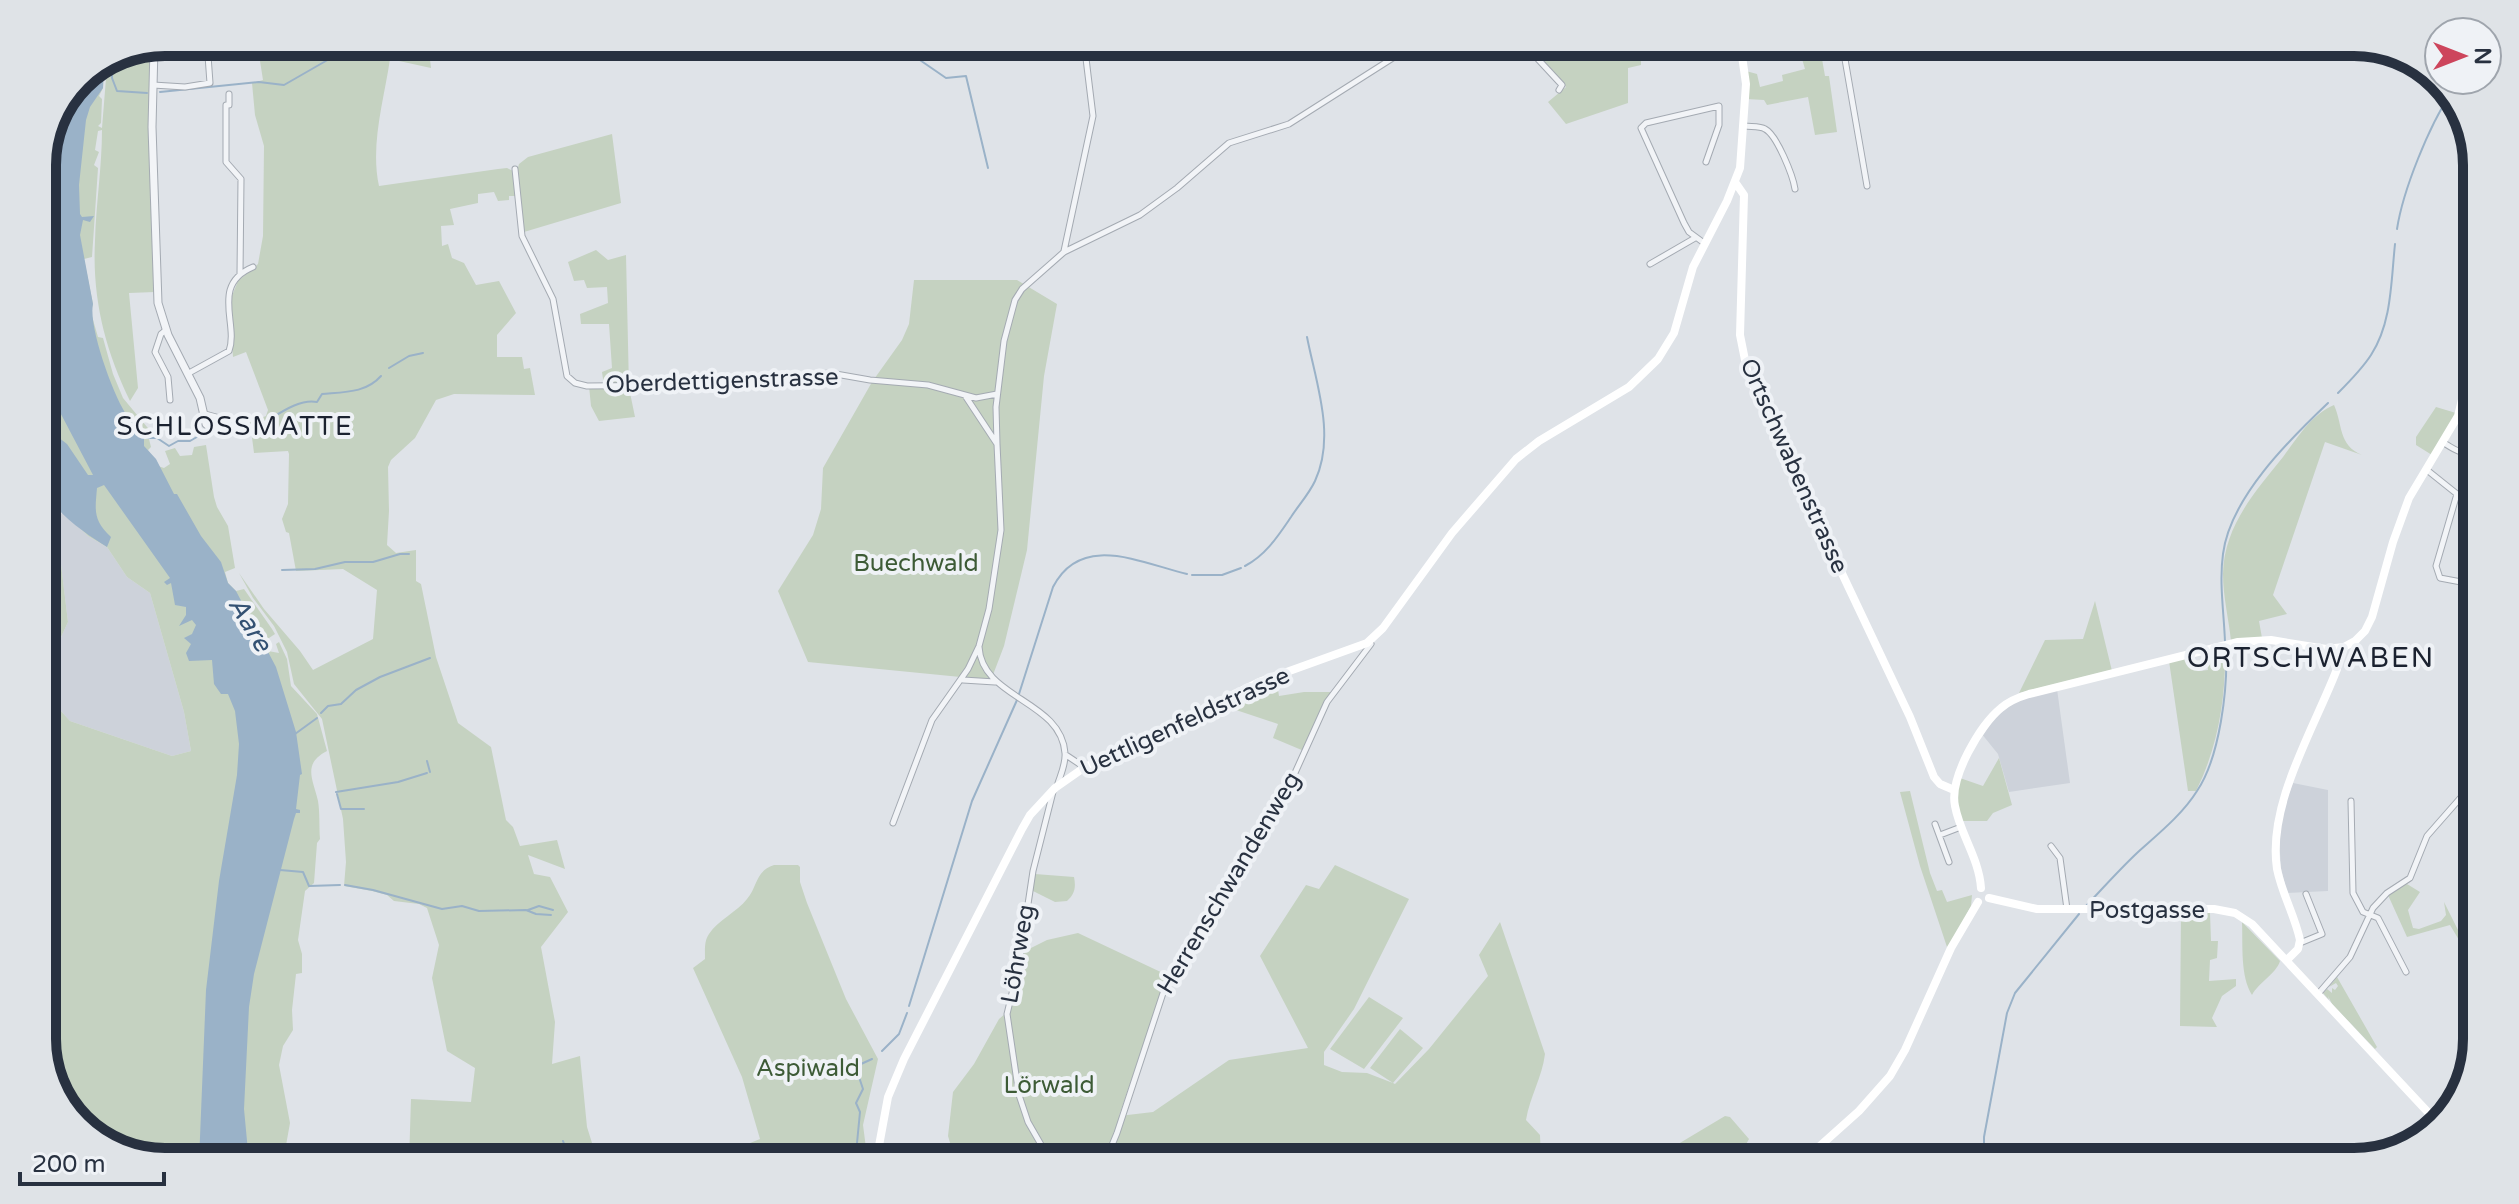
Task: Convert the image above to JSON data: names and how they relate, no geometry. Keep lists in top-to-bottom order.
{
  "streets": {
    "main road": ["Ortschwabenstrasse", "Uettligenfeldstrasse", "Postgasse"],
    "street": ["Oberdettigenstrasse", "Herrenschwandenweg", "Löhrweg"]
  },
  "crossings": [
    ["Ortschwabenstrasse", "Uettligenfeldstrasse"],
    ["Uettligenfeldstrasse", "Herrenschwandenweg"],
    ["Uettligenfeldstrasse", "Löhrweg"]
  ],
  "districts": ["SCHLOSSMATTE", "ORTSCHWABEN"],
  "water": ["Aare"],
  "parks": ["Buechwald", "Aspiwald", "Lörwald"],
  "scale_bar": "200 m",
  "north": "right"
}
